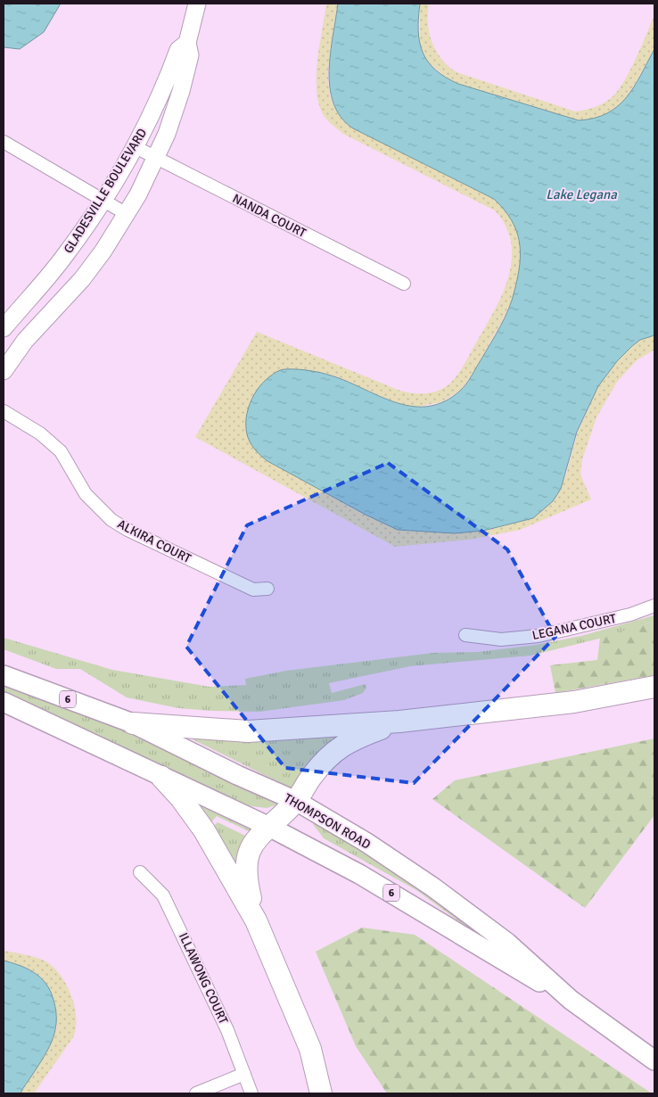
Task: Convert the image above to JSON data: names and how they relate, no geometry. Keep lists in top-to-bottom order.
{
  "streets": {
    "main road": ["GLADESVILLE BOULEVARD", "6", "THOMPSON ROAD"],
    "street": [
      "NANDA COURT",
      "ALKIRA COURT",
      "LEGANA COURT",
      "ILLAWONG COURT"
    ]
  },
  "crossings": [
    ["GLADESVILLE BOULEVARD", "NANDA COURT"]
  ],
  "water": ["Lake Legana"]
}
